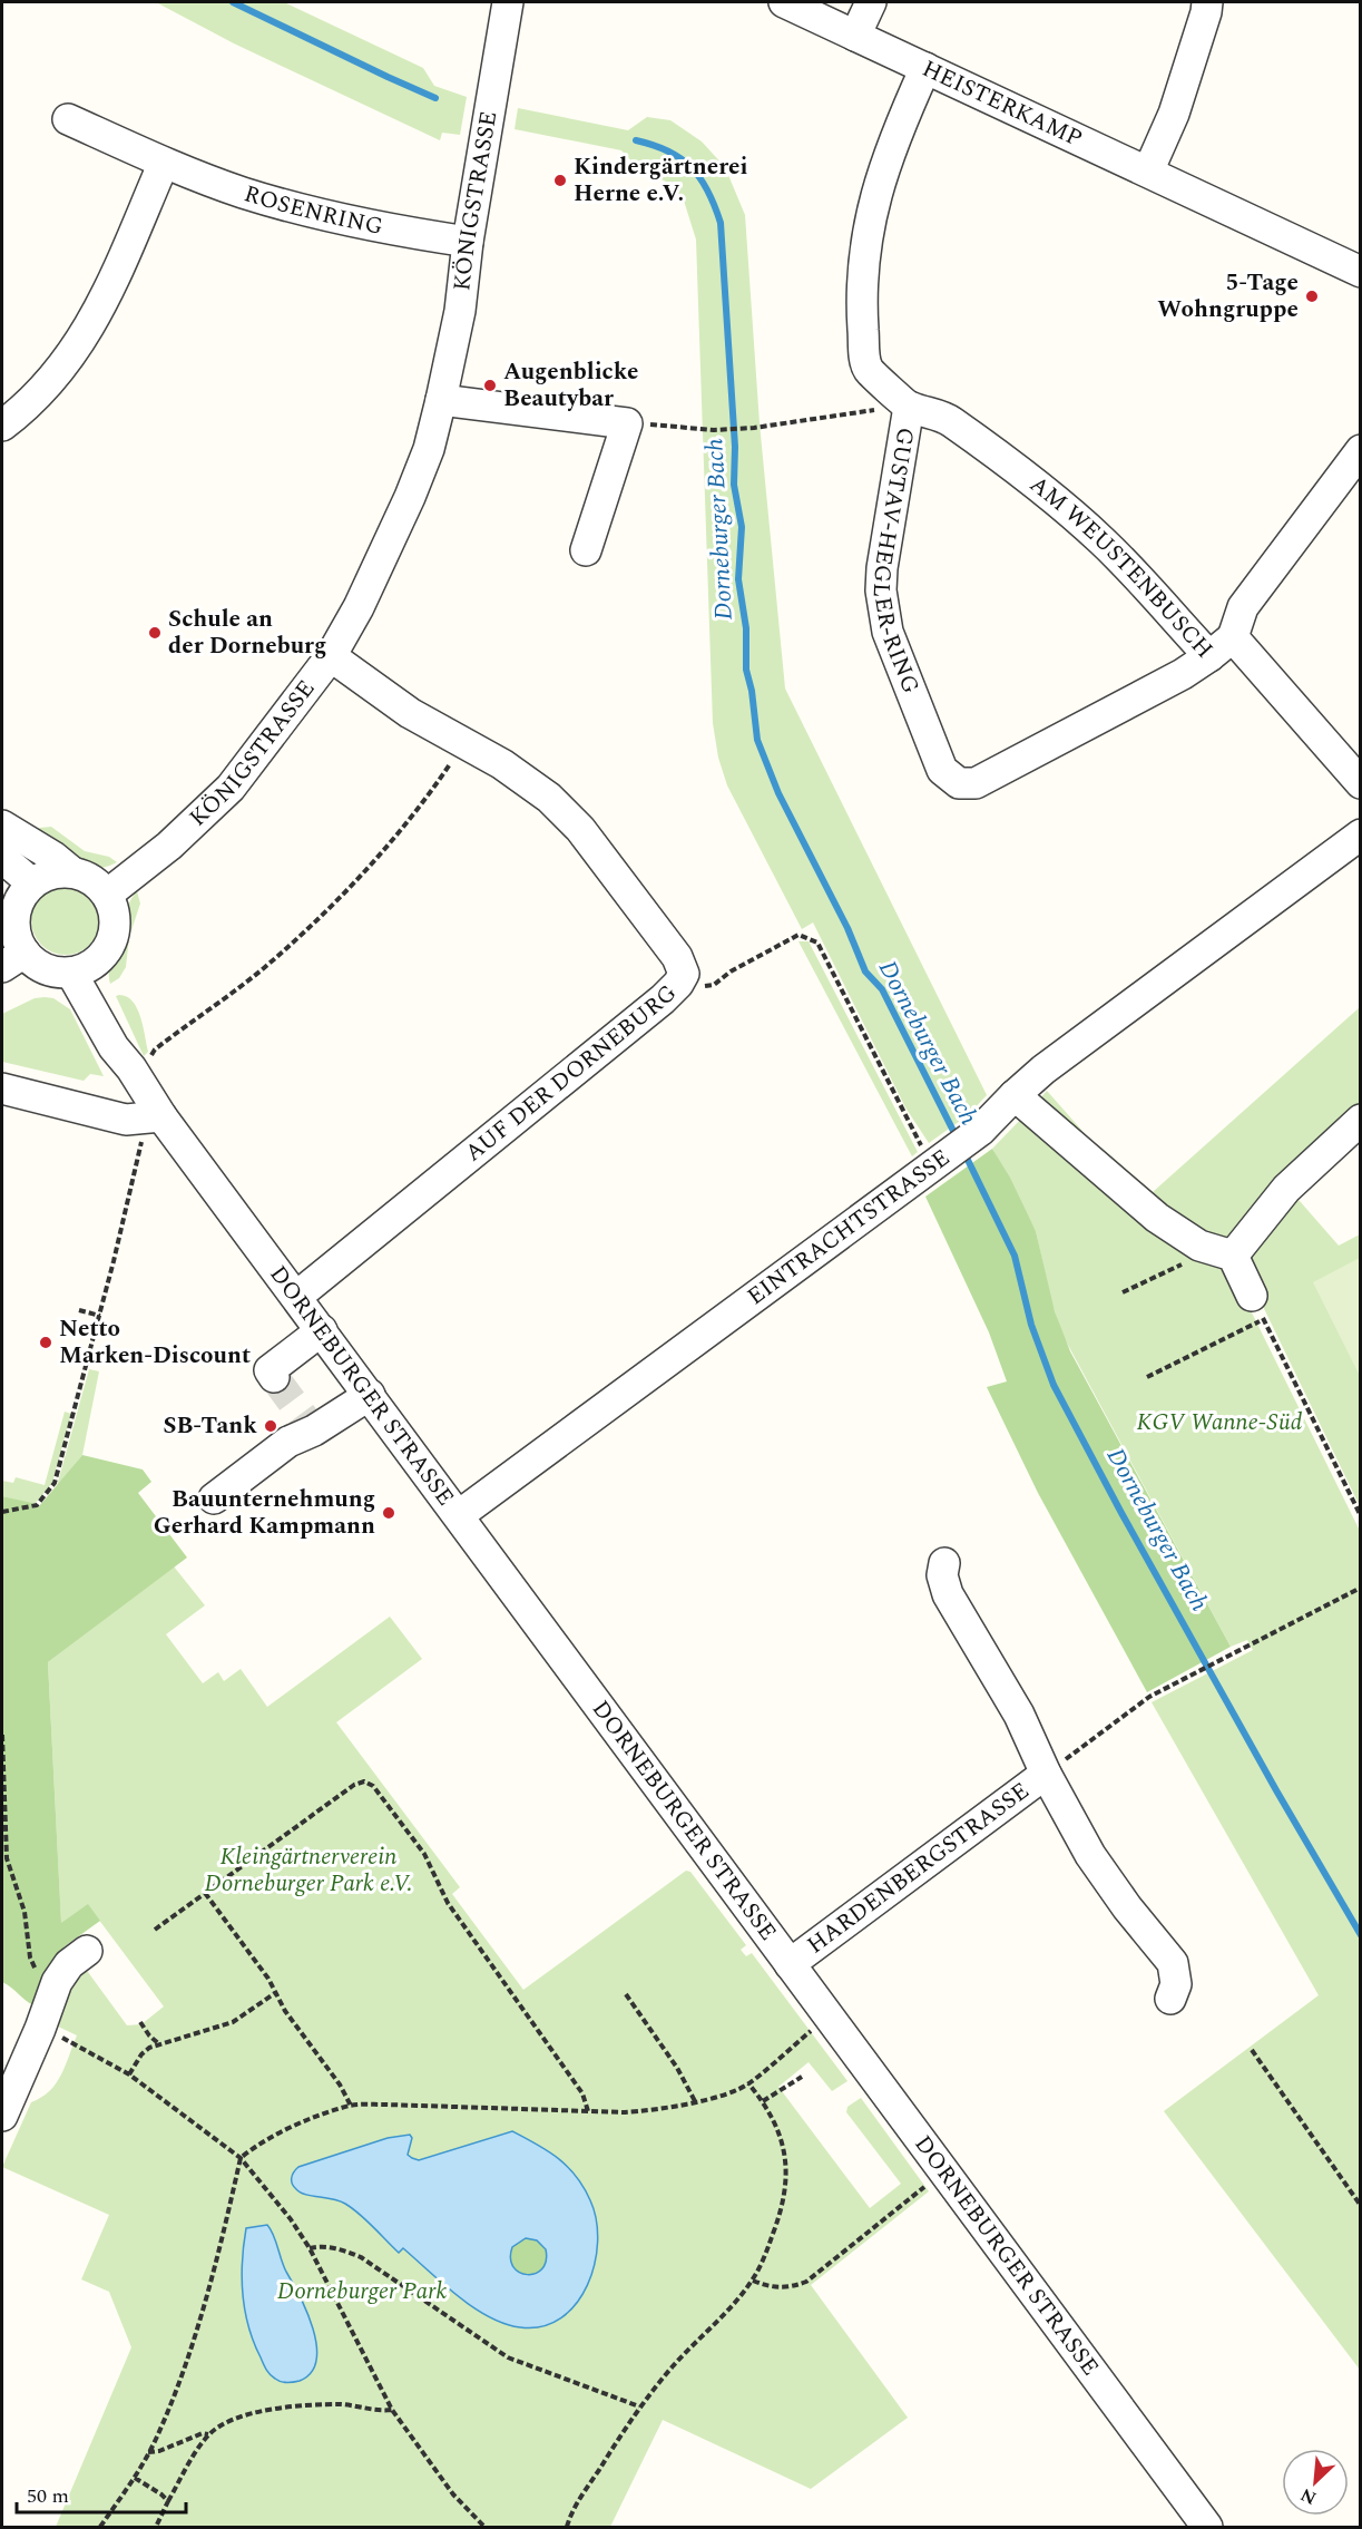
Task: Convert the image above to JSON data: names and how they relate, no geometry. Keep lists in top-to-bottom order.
{
  "streets": {
    "street": [
      "HEISTERKAMP",
      "KÖNIGSTRASSE",
      "ROSENRING",
      "GUSTAV-HEGLER-RING",
      "AM WEUSTENBUSCH",
      "AUF DER DORNEBURG",
      "EINTRACHTSTRASSE",
      "DORNEBURGER STRASSE",
      "HARDENBERGSTRASSE"
    ]
  },
  "crossings": [
    ["HEISTERKAMP", "GUSTAV-HEGLER-RING"],
    ["KÖNIGSTRASSE", "ROSENRING"],
    ["KÖNIGSTRASSE", "AUF DER DORNEBURG"],
    ["KÖNIGSTRASSE", "DORNEBURGER STRASSE"],
    ["GUSTAV-HEGLER-RING", "AM WEUSTENBUSCH"],
    ["AUF DER DORNEBURG", "DORNEBURGER STRASSE"],
    ["EINTRACHTSTRASSE", "DORNEBURGER STRASSE"],
    ["DORNEBURGER STRASSE", "HARDENBERGSTRASSE"]
  ],
  "water": ["Dorneburger Bach"],
  "parks": ["KGV Wanne-Süd", "Kleingärtnerverein Dorneburger Park e.V.", "Dorneburger Park"],
  "places": [
    "Kindergärtnerei Herne e.V.",
    "5-Tage Wohngruppe",
    "Augenblicke Beautybar",
    "Schule an der Dorneburg",
    "Netto Marken-Discount",
    "SB-Tank",
    "Bauunternehmung Gerhard Kampmann"
  ],
  "scale_bar": "50 m",
  "north": "bottom left"
}
